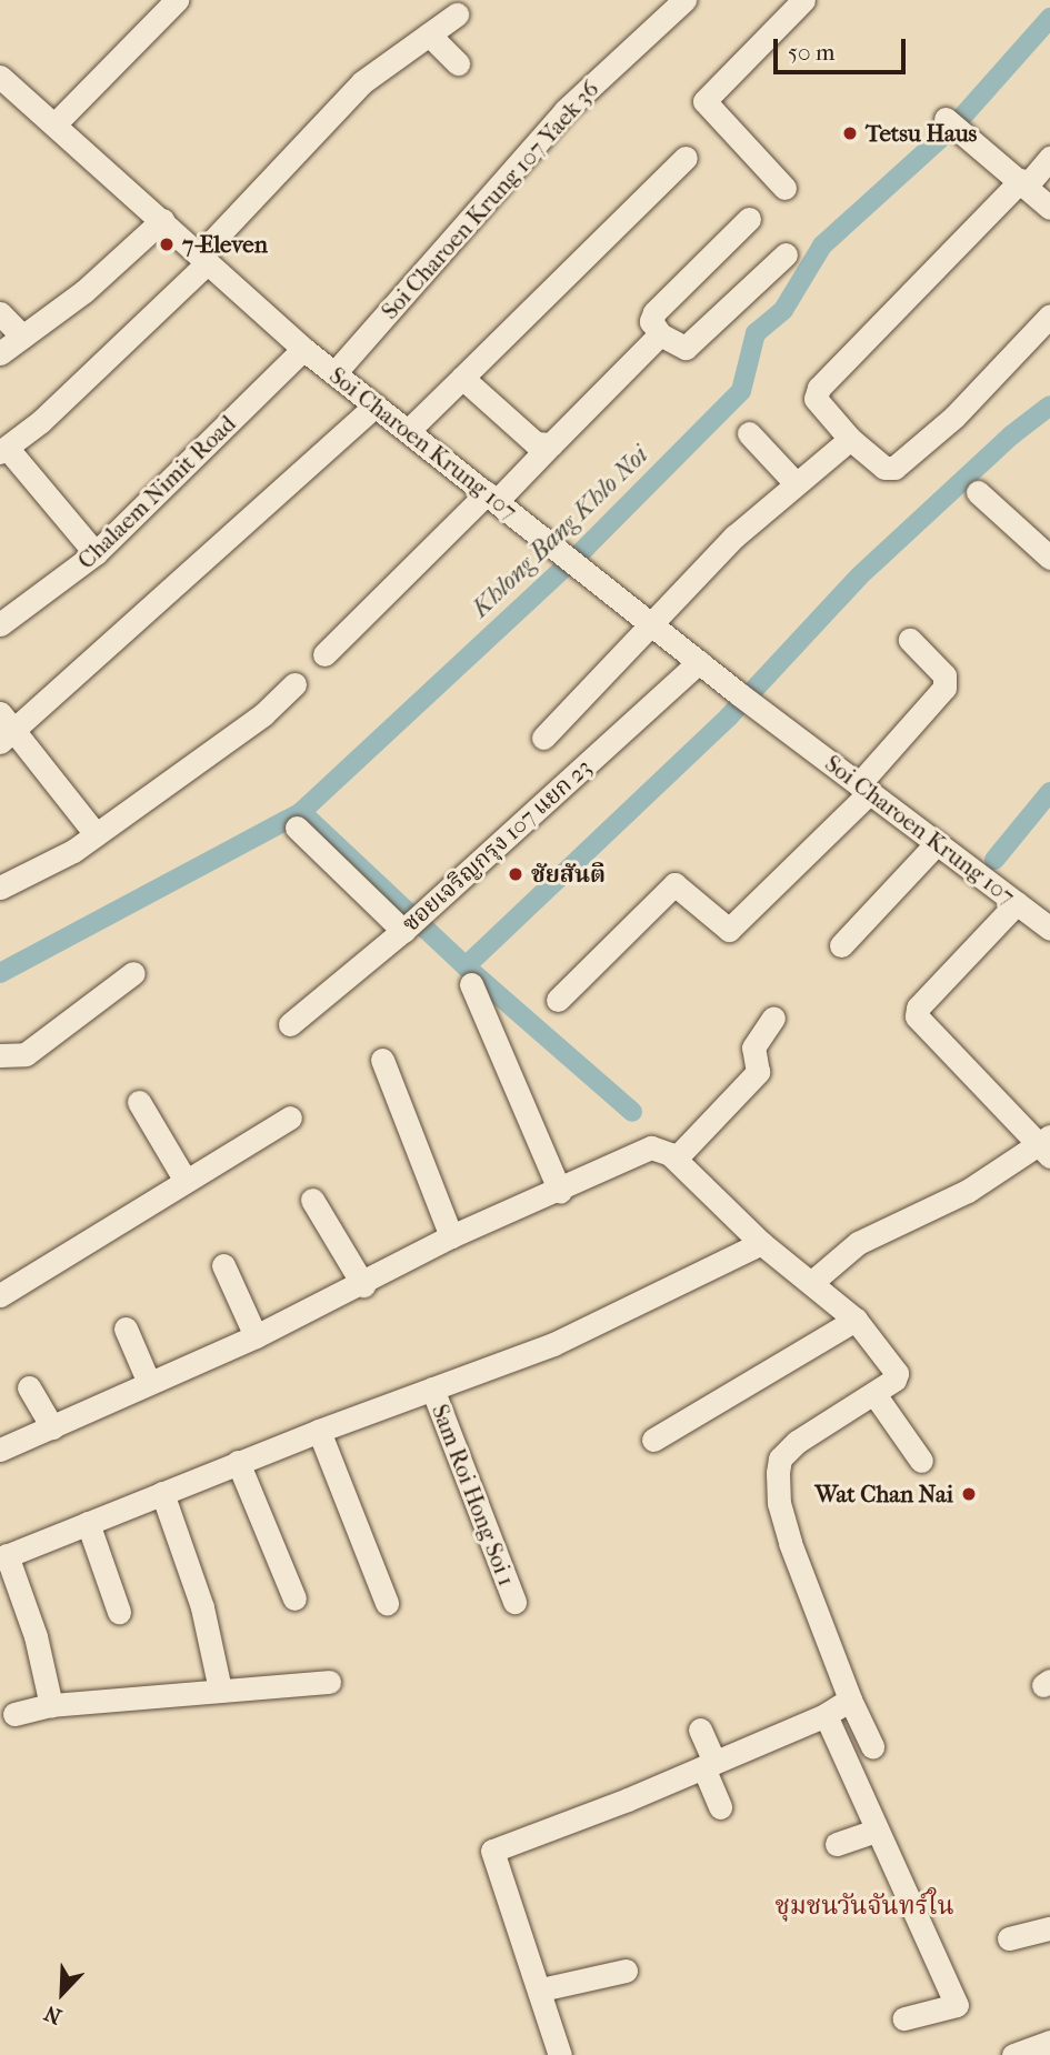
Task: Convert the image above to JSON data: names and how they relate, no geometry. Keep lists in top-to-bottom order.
{
  "streets": {
    "street": [
      "Soi Charoen Krung 107 Yaek 36",
      "Soi Charoen Krung 107",
      "Chalaem Nimit Road",
      "ซอยเจริญกรุง 107 แยก 23",
      "Sam Roi Hong Soi 1"
    ]
  },
  "crossings": [
    ["Soi Charoen Krung 107 Yaek 36", "Soi Charoen Krung 107"],
    ["Soi Charoen Krung 107", "Chalaem Nimit Road"],
    ["Soi Charoen Krung 107", "ซอยเจริญกรุง 107 แยก 23"]
  ],
  "districts": ["ชุมชนวันจันทร์ใน"],
  "water": ["Khlong Bang Khlo Noi"],
  "places": [
    "Tetsu Haus",
    "7-Eleven",
    "ชัยสันติ",
    "Wat Chan Nai"
  ],
  "scale_bar": "50 m",
  "north": "bottom left"
}
